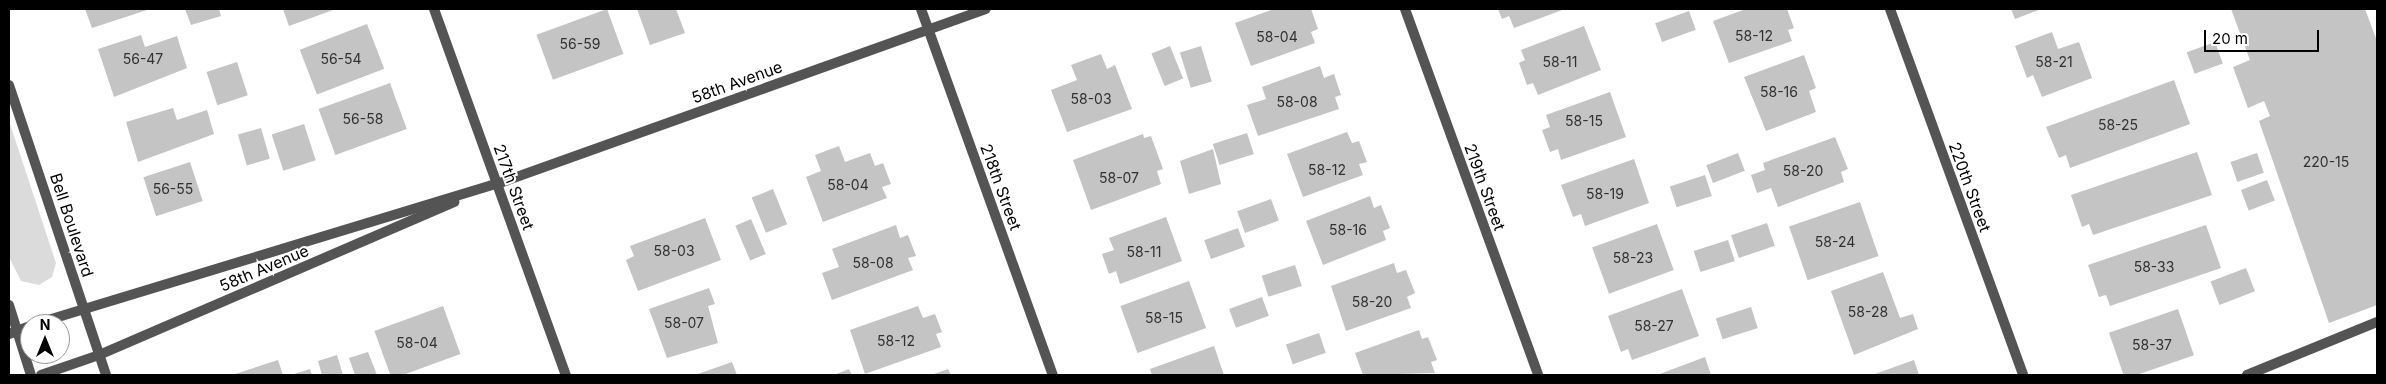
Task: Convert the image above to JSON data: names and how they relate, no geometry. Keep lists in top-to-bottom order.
{
  "streets": {
    "street": [
      "58th Avenue",
      "217th Street",
      "218th Street",
      "219th Street",
      "220th Street",
      "Bell Boulevard"
    ]
  },
  "crossings": [
    ["58th Avenue", "217th Street"],
    ["58th Avenue", "218th Street"],
    ["58th Avenue", "Bell Boulevard"]
  ],
  "house_numbers": [
    "58-12",
    "58-04",
    "56-59",
    "56-47",
    "56-54",
    "58-11",
    "58-21",
    "58-16",
    "58-03",
    "58-08",
    "56-58",
    "58-15",
    "58-25",
    "220-15",
    "58-12",
    "58-20",
    "58-07",
    "58-04",
    "56-55",
    "58-19",
    "58-16",
    "58-24",
    "58-03",
    "58-11",
    "58-23",
    "58-08",
    "58-33",
    "58-20",
    "58-28",
    "58-15",
    "58-07",
    "58-27",
    "58-12",
    "58-04",
    "58-37"
  ],
  "scale_bar": "20 m",
  "north": "top"
}
